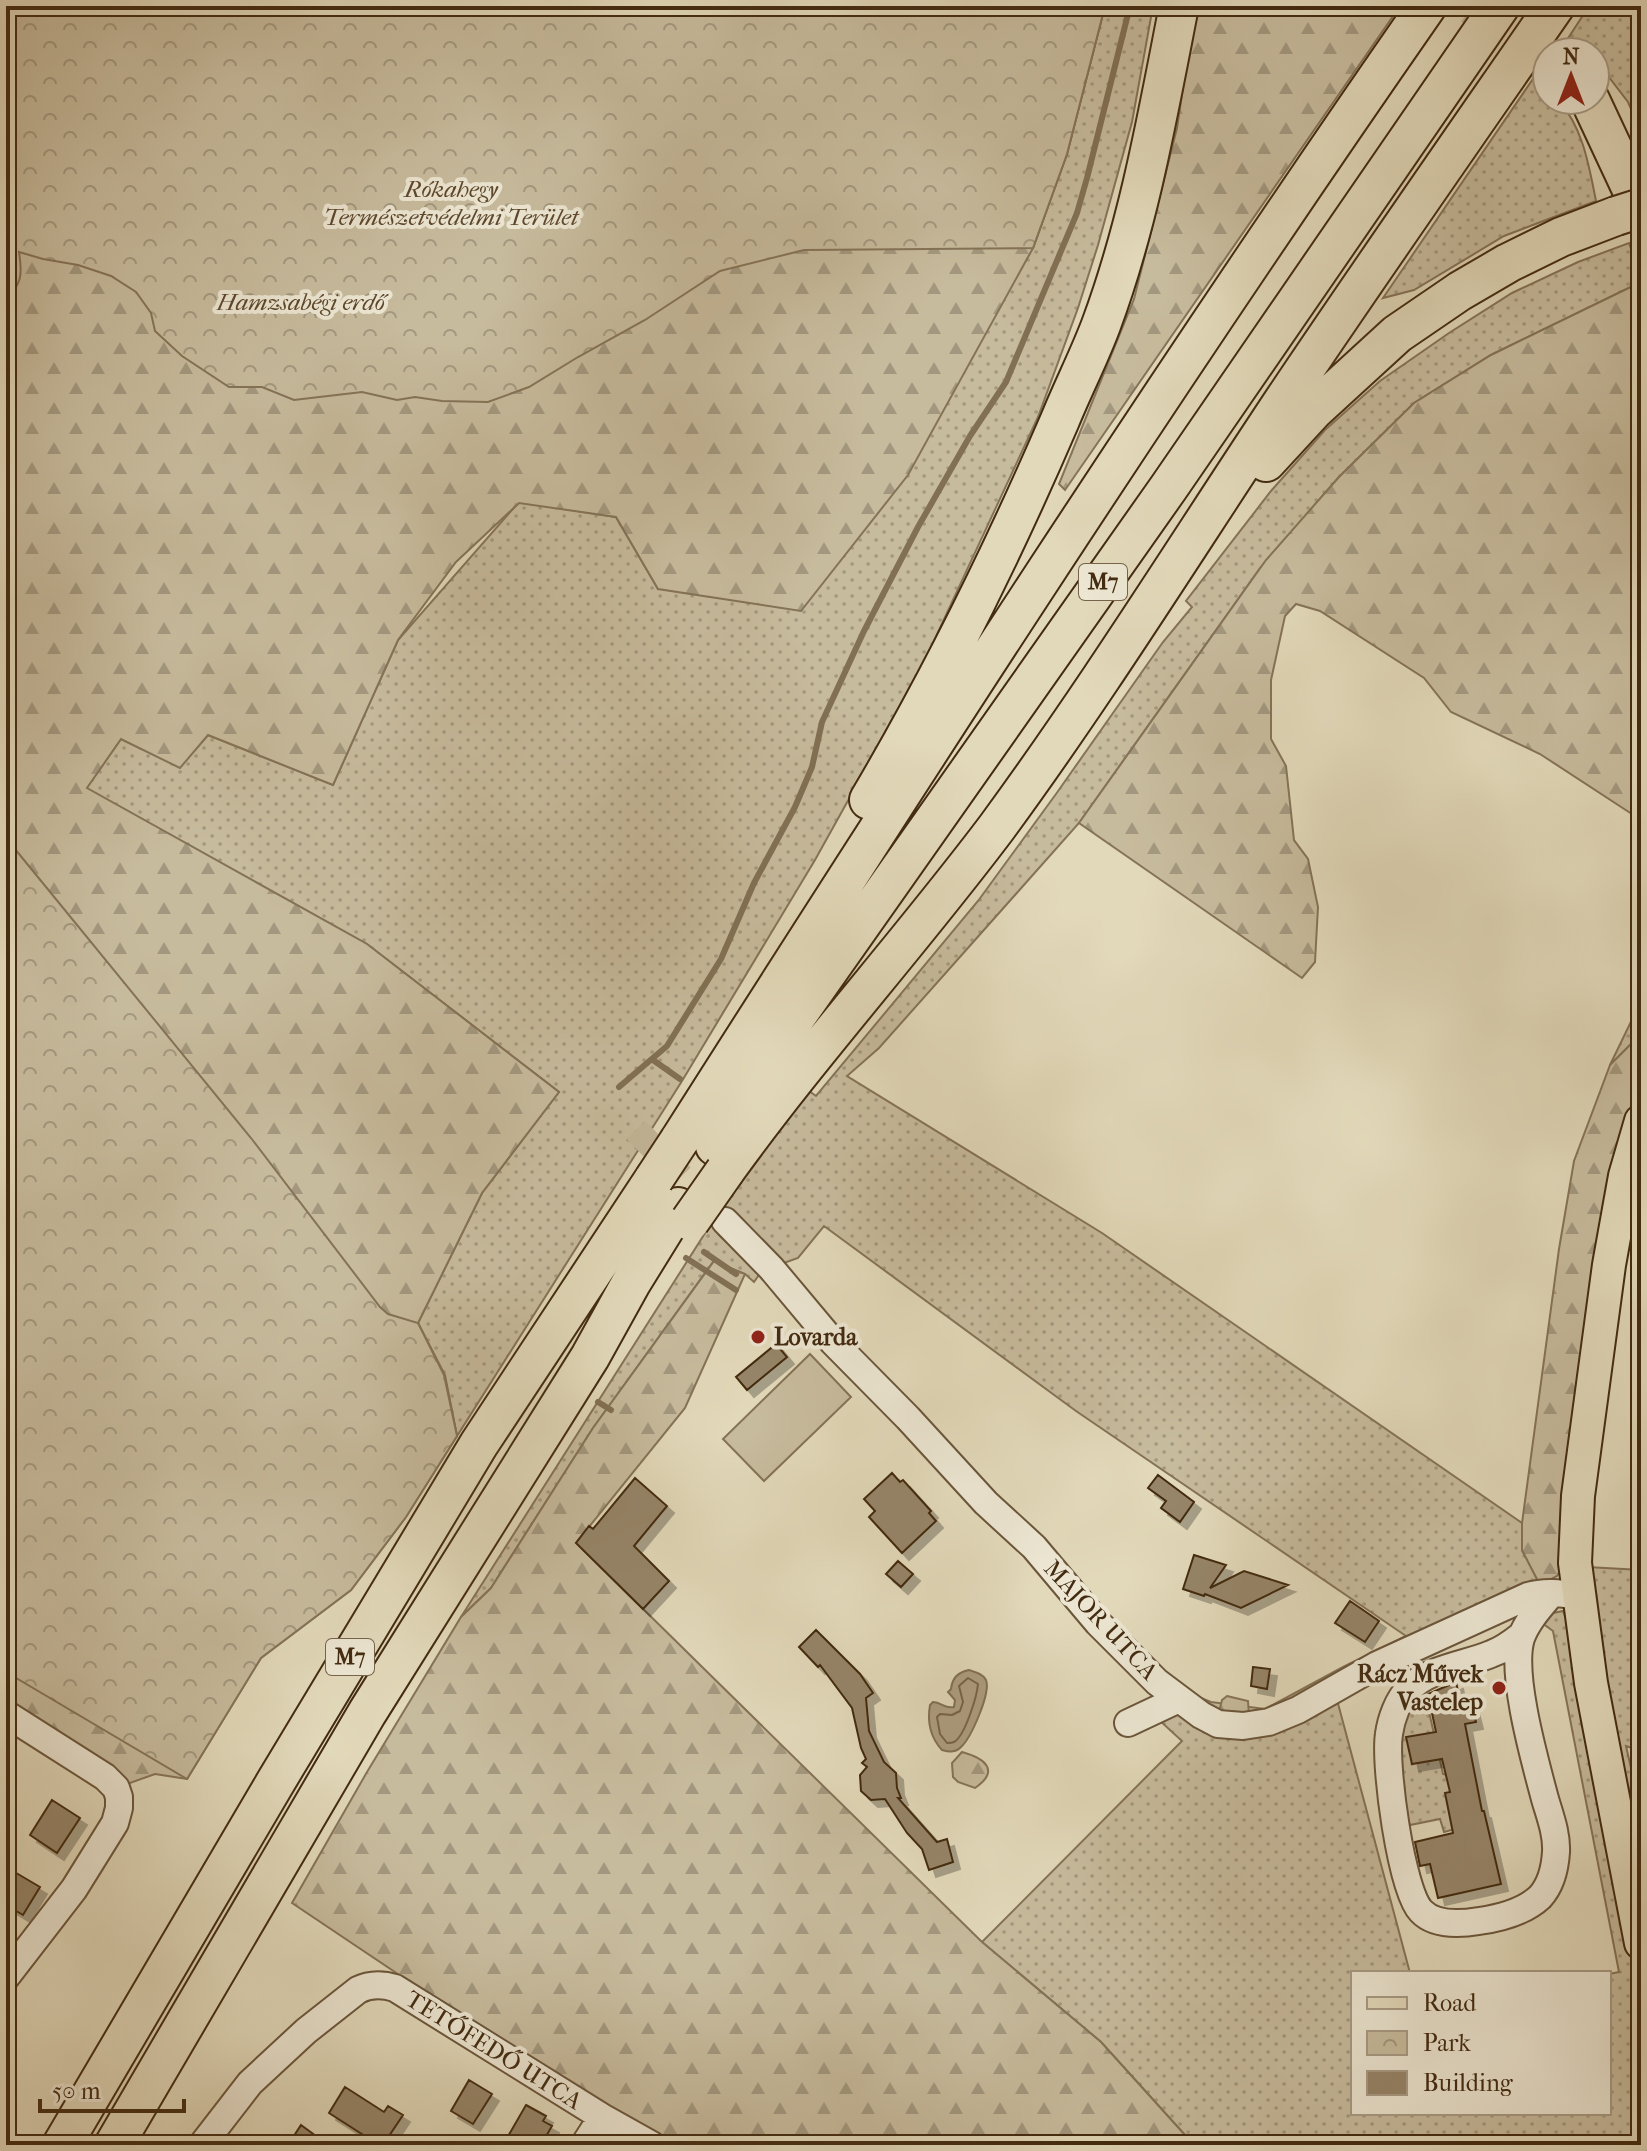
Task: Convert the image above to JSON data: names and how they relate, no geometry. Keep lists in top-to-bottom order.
{
  "streets": {
    "highway": ["M7"],
    "street": ["MAJOR UTCA", "TETŐFEDŐ UTCA"]
  },
  "crossings": [
    ["M7", "MAJOR UTCA"]
  ],
  "parks": ["Rókahegy Természetvédelmi Terület", "Hamzsabégi erdő"],
  "places": ["Lovarda", "Rácz Művek Vastelep"],
  "legend": ["Road", "Park", "Building"],
  "scale_bar": "50 m",
  "north": "top"
}
